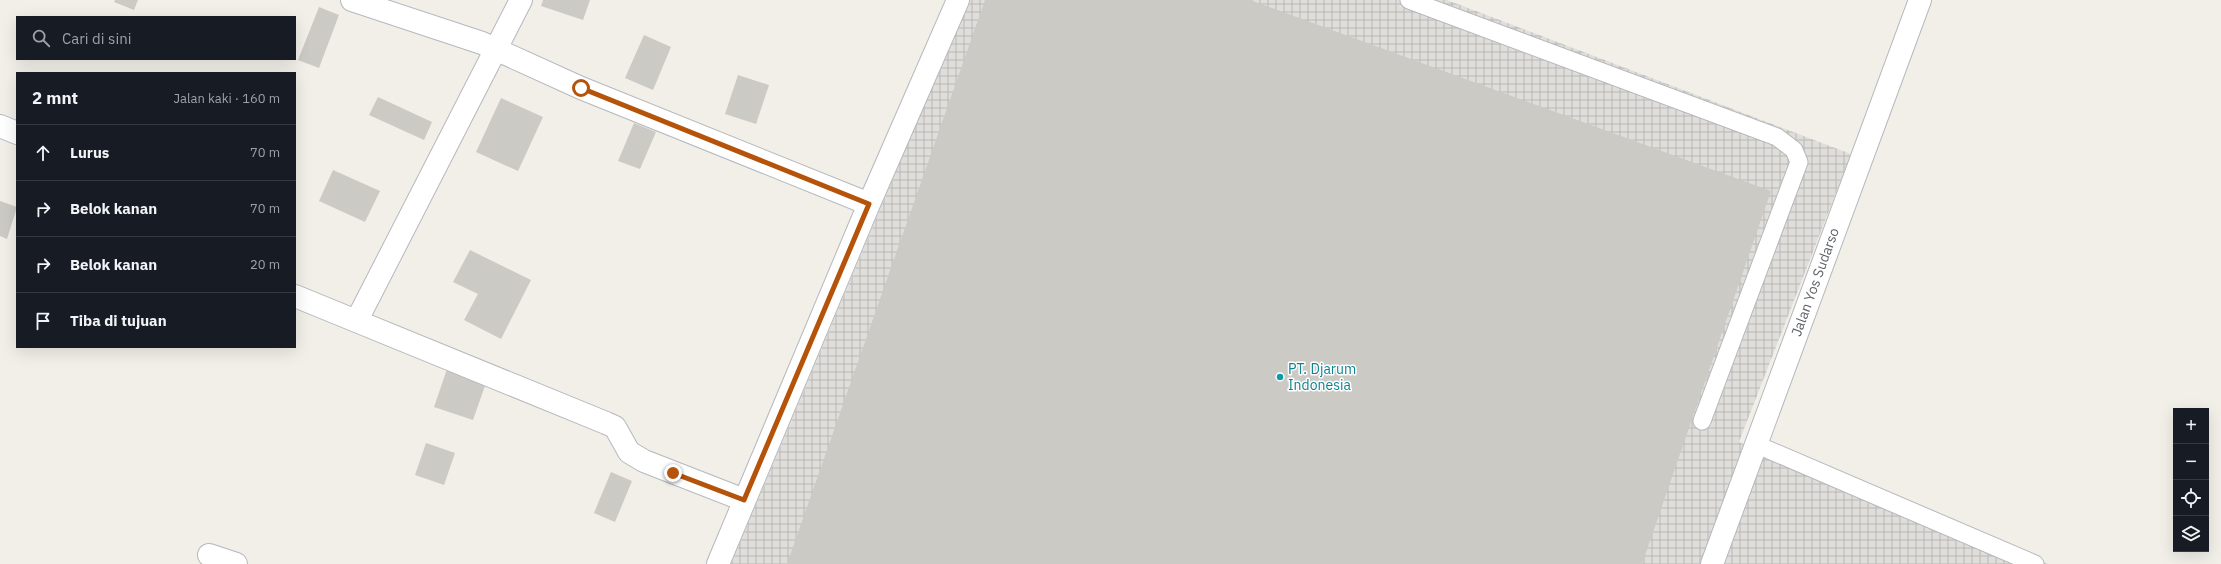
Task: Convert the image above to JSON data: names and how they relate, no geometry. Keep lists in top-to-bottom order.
{
  "streets": {
    "street": ["Jalan Yos Sudarso"]
  },
  "places": ["PT. Djarum Indonesia"],
  "page": {
    "search": "Cari di sini",
    "heading": ["2 mnt", "Jalan kaki · 160 m"],
    "list": [
      ["Lurus", "70 m"],
      ["Belok kanan", "70 m"],
      ["Belok kanan", "20 m"],
      "Tiba di tujuan"
    ],
    "map_buttons": ["+", "−"]
  }
}
